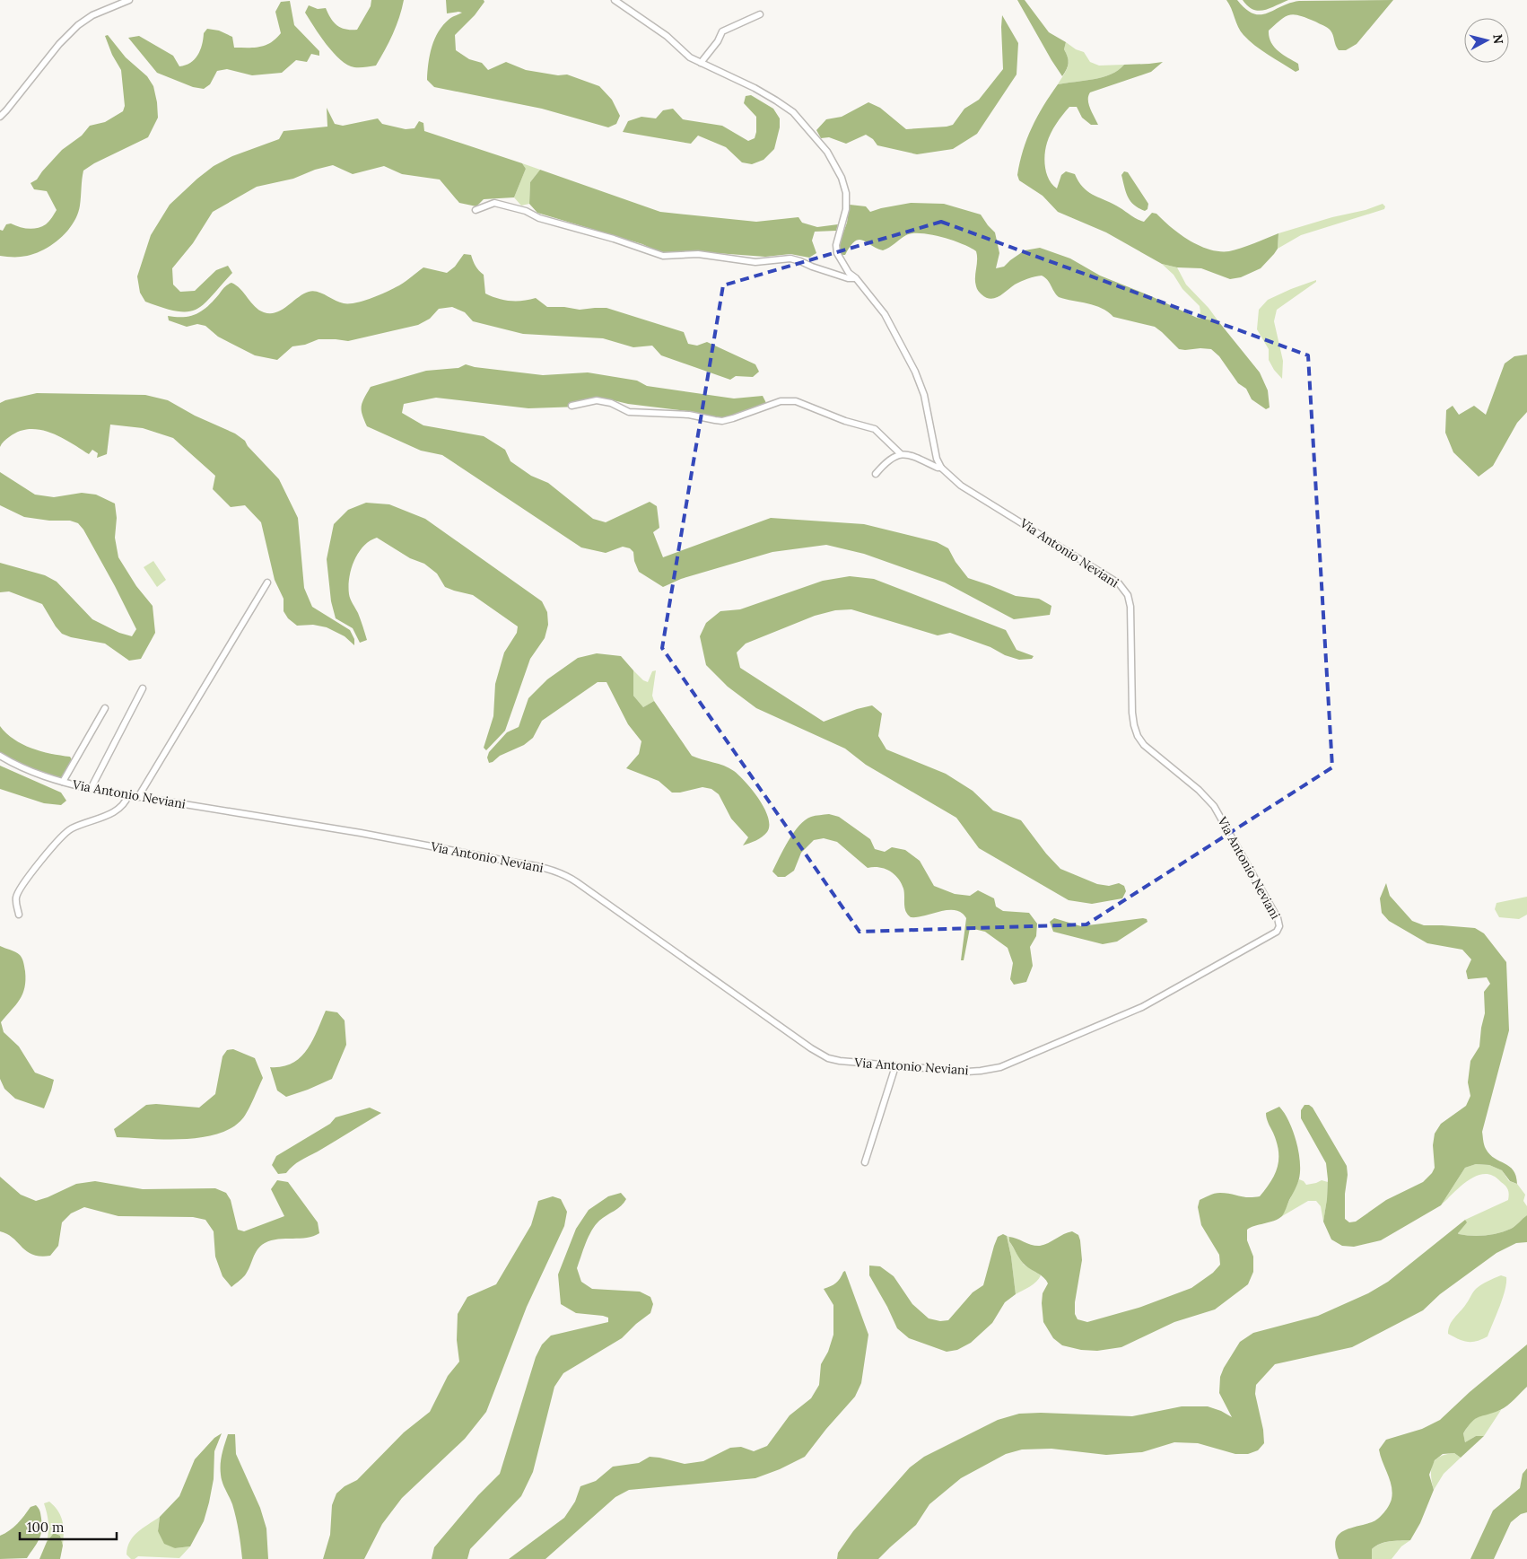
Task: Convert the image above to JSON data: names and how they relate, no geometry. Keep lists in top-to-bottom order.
{
  "streets": {
    "street": ["Via Antonio Neviani"]
  },
  "scale_bar": "100 m",
  "north": "right"
}
